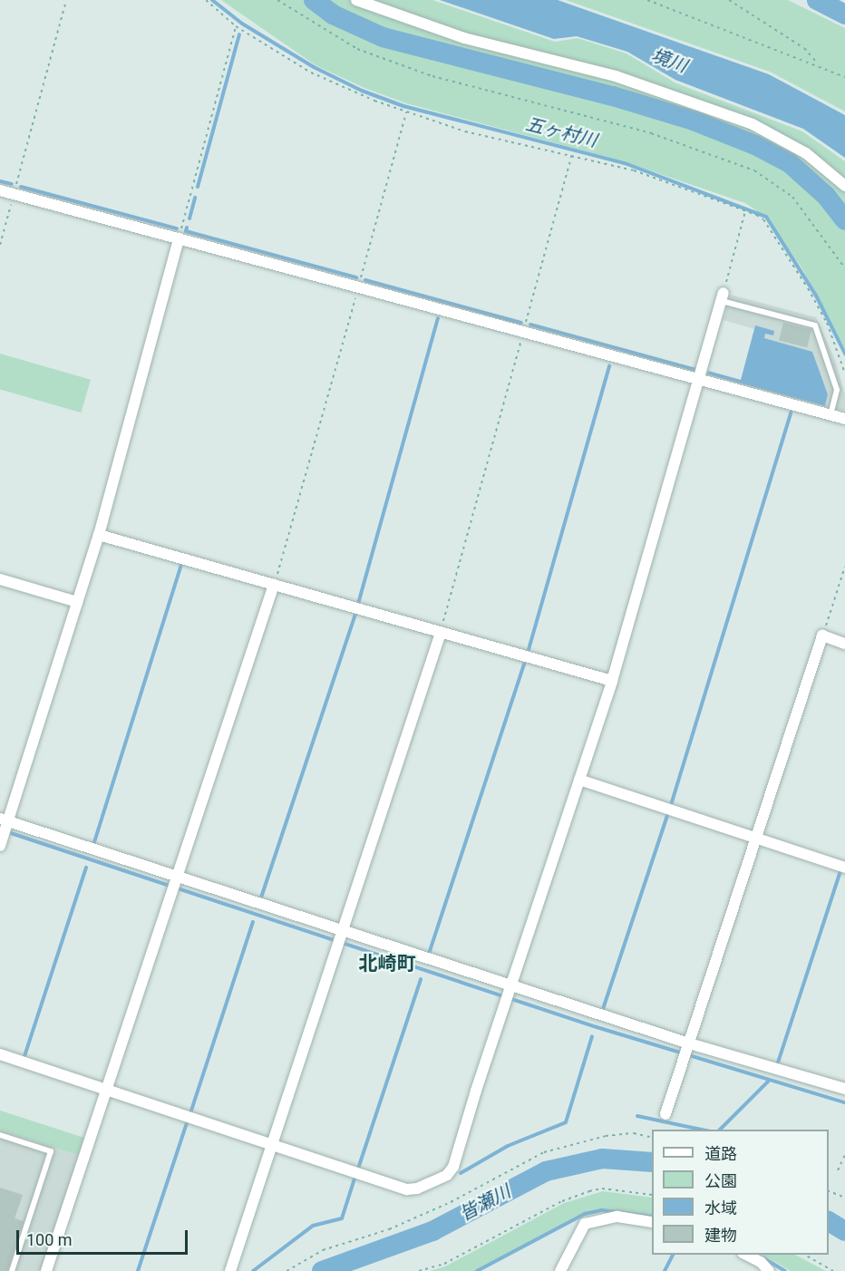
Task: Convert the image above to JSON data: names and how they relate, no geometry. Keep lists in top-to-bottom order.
{
  "districts": ["北崎町"],
  "water": ["境川", "五ヶ村川", "皆瀬川"],
  "legend": [
    "道路",
    "公園",
    "水域",
    "建物"
  ],
  "scale_bar": "100 m"
}
